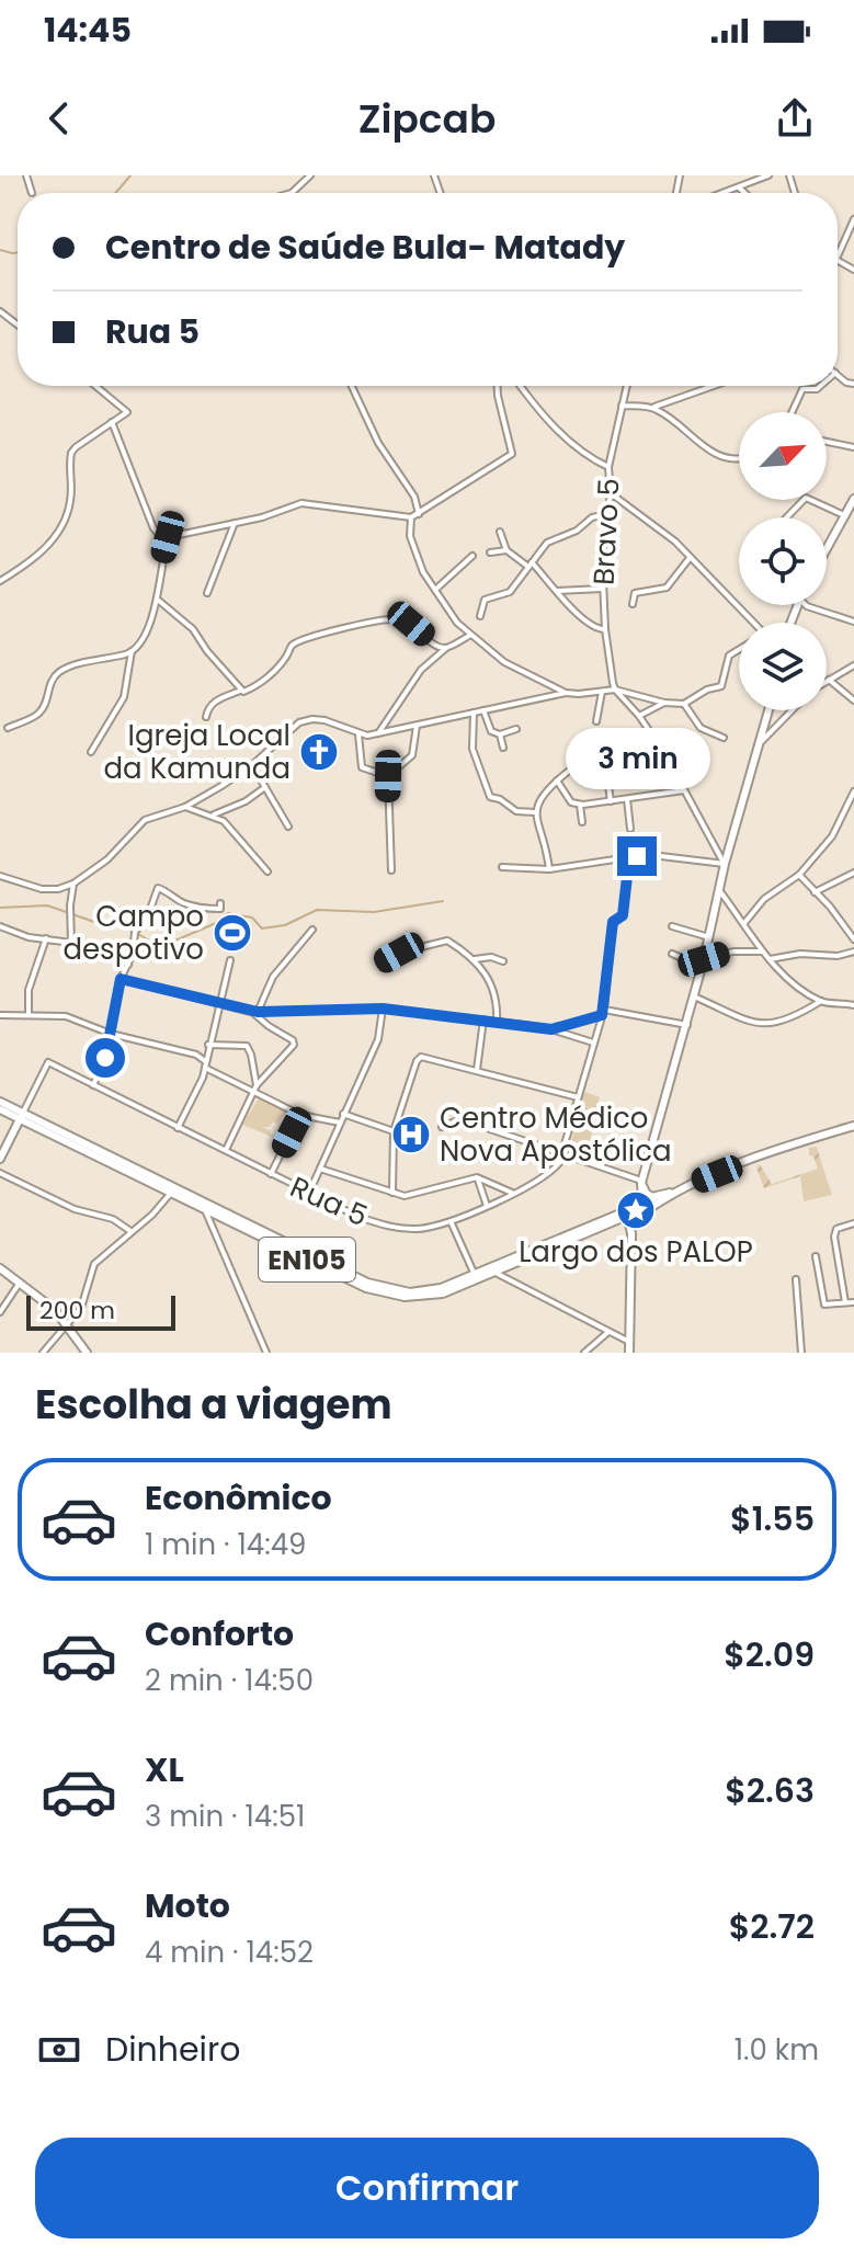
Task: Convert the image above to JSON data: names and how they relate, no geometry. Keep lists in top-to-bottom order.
{
  "streets": {
    "main road": ["EN105"],
    "street": ["Bravo 5", "Rua 5"]
  },
  "places": {
    "church": ["Igreja Local da Kamunda"],
    "sports": ["Campo despotivo"],
    "hospital": ["Centro Médico Nova Apostólica"],
    "place": ["Largo dos PALOP"]
  },
  "scale_bar": "200 m",
  "north": "top right",
  "page": {
    "status": "14:45",
    "header": "Zipcab",
    "banner": ["Centro de Saúde Bula- Matady", "Rua 5"],
    "bubble": "3 min",
    "scale": "200 m",
    "heading": "Escolha a viagem",
    "list": [
      {
        "name": "Econômico",
        "note": "1 min · 14:49",
        "value": "$1.55"
      },
      {
        "name": "Conforto",
        "note": "2 min · 14:50",
        "value": "$2.09"
      },
      {
        "name": "XL",
        "note": "3 min · 14:51",
        "value": "$2.63"
      },
      {
        "name": "Moto",
        "note": "4 min · 14:52",
        "value": "$2.72"
      }
    ],
    "pay": ["Dinheiro", "1.0 km"],
    "buttons": "Confirmar"
  }
}
